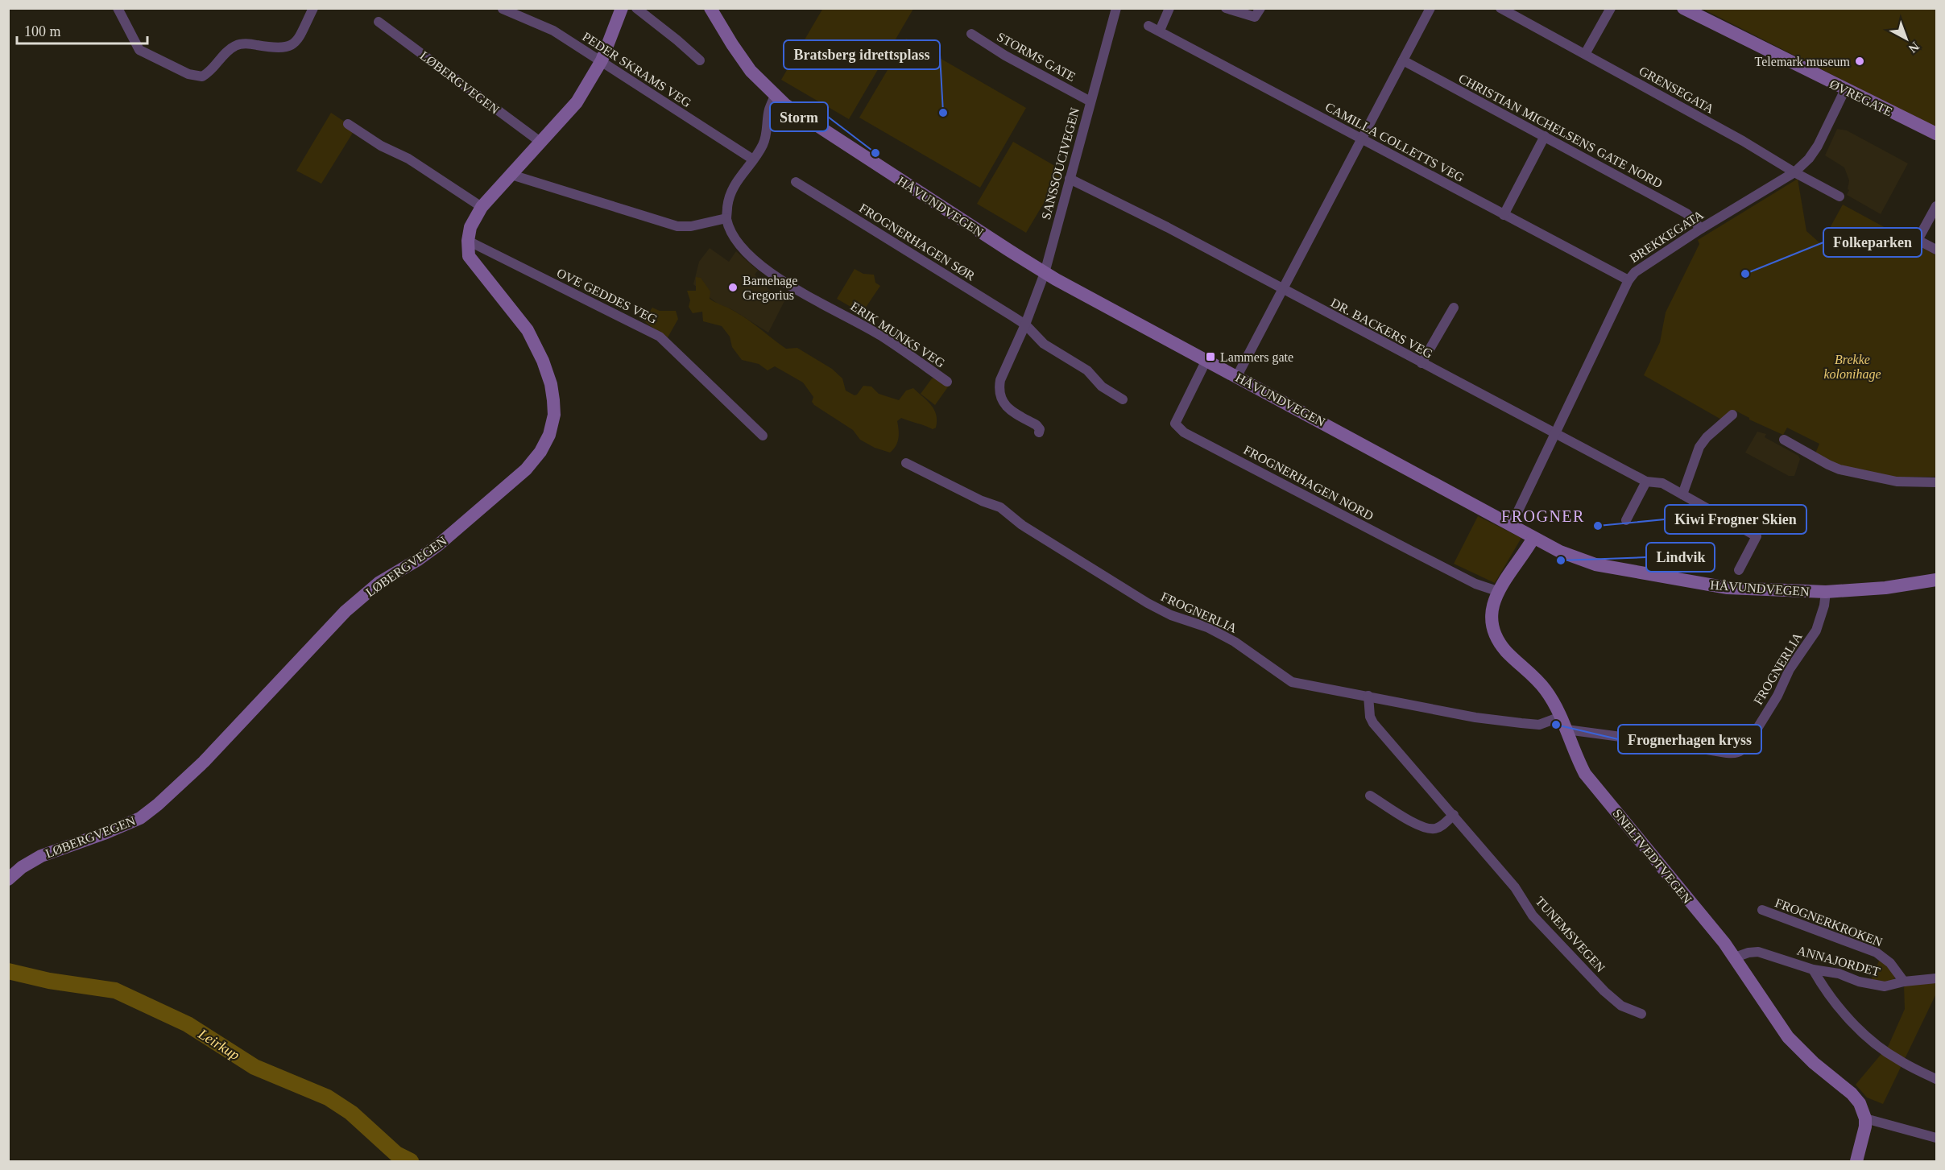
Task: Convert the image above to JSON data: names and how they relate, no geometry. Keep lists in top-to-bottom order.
{
  "streets": {
    "main road": [
      "LØBERGVEGEN",
      "ØVREGATE",
      "HÅVUNDVEGEN",
      "SNELTVEDTVEGEN"
    ],
    "street": [
      "STORMS GATE",
      "PEDER SKRAMS VEG",
      "GRENSEGATA",
      "CHRISTIAN MICHELSENS GATE NORD",
      "CAMILLA COLLETTS VEG",
      "SANSSOUCIVEGEN",
      "BREKKEGATA",
      "FROGNERHAGEN SØR",
      "OVE GEDDES VEG",
      "DR. BACKERS VEG",
      "ERIK MUNKS VEG",
      "FROGNERHAGEN NORD",
      "FROGNERLIA",
      "FROGNERKROKEN",
      "TUNEMSVEGEN",
      "ANNAJORDET"
    ]
  },
  "crossings": [
    ["STORMS GATE", "SANSSOUCIVEGEN"],
    ["PEDER SKRAMS VEG", "ERIK MUNKS VEG"],
    ["LØBERGVEGEN", "OVE GEDDES VEG"],
    ["GRENSEGATA", "BREKKEGATA"],
    ["ØVREGATE", "BREKKEGATA"],
    ["CHRISTIAN MICHELSENS GATE NORD", "BREKKEGATA"],
    ["CAMILLA COLLETTS VEG", "BREKKEGATA"],
    ["SANSSOUCIVEGEN", "HÅVUNDVEGEN"],
    ["SANSSOUCIVEGEN", "FROGNERHAGEN SØR"],
    ["SANSSOUCIVEGEN", "DR. BACKERS VEG"],
    ["HÅVUNDVEGEN", "BREKKEGATA"],
    ["HÅVUNDVEGEN", "ERIK MUNKS VEG"],
    ["HÅVUNDVEGEN", "FROGNERHAGEN NORD"],
    ["HÅVUNDVEGEN", "FROGNERLIA"],
    ["HÅVUNDVEGEN", "SNELTVEDTVEGEN"],
    ["BREKKEGATA", "DR. BACKERS VEG"],
    ["FROGNERHAGEN NORD", "SNELTVEDTVEGEN"],
    ["FROGNERLIA", "SNELTVEDTVEGEN"],
    ["FROGNERLIA", "TUNEMSVEGEN"],
    ["SNELTVEDTVEGEN", "ANNAJORDET"],
    ["FROGNERKROKEN", "ANNAJORDET"]
  ],
  "districts": ["FROGNER"],
  "water": ["Leirkup"],
  "parks": ["Brekke kolonihage"],
  "places": {
    "other": [
      "Telemark museum",
      "Bratsberg idrettsplass",
      "Storm",
      "Folkeparken",
      "Barnehage Gregorius",
      "Kiwi Frogner Skien",
      "Lindvik",
      "Frognerhagen kryss"
    ],
    "transit": ["Lammers gate"]
  },
  "scale_bar": "100 m",
  "north": "bottom right"
}
